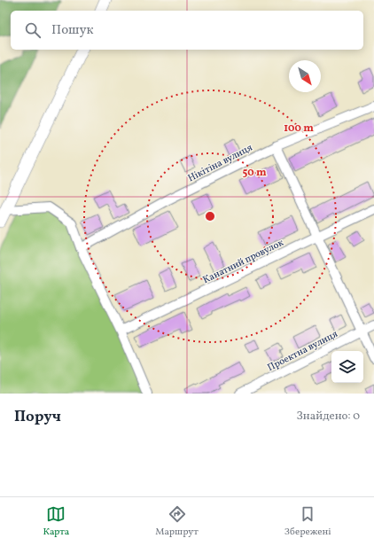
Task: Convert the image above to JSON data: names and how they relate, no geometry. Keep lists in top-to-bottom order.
{
  "streets": {
    "street": ["Нікітіна вулиця", "Канатний провулок", "Проектна вулиця"]
  },
  "north": "bottom right",
  "page": {
    "search": "Пошук",
    "heading": ["Поруч", "Знайдено: 0"],
    "nav": ["Карта", "Маршрут", "Збережені"]
  },
  "rings": ["100 m", "50 m"]
}
